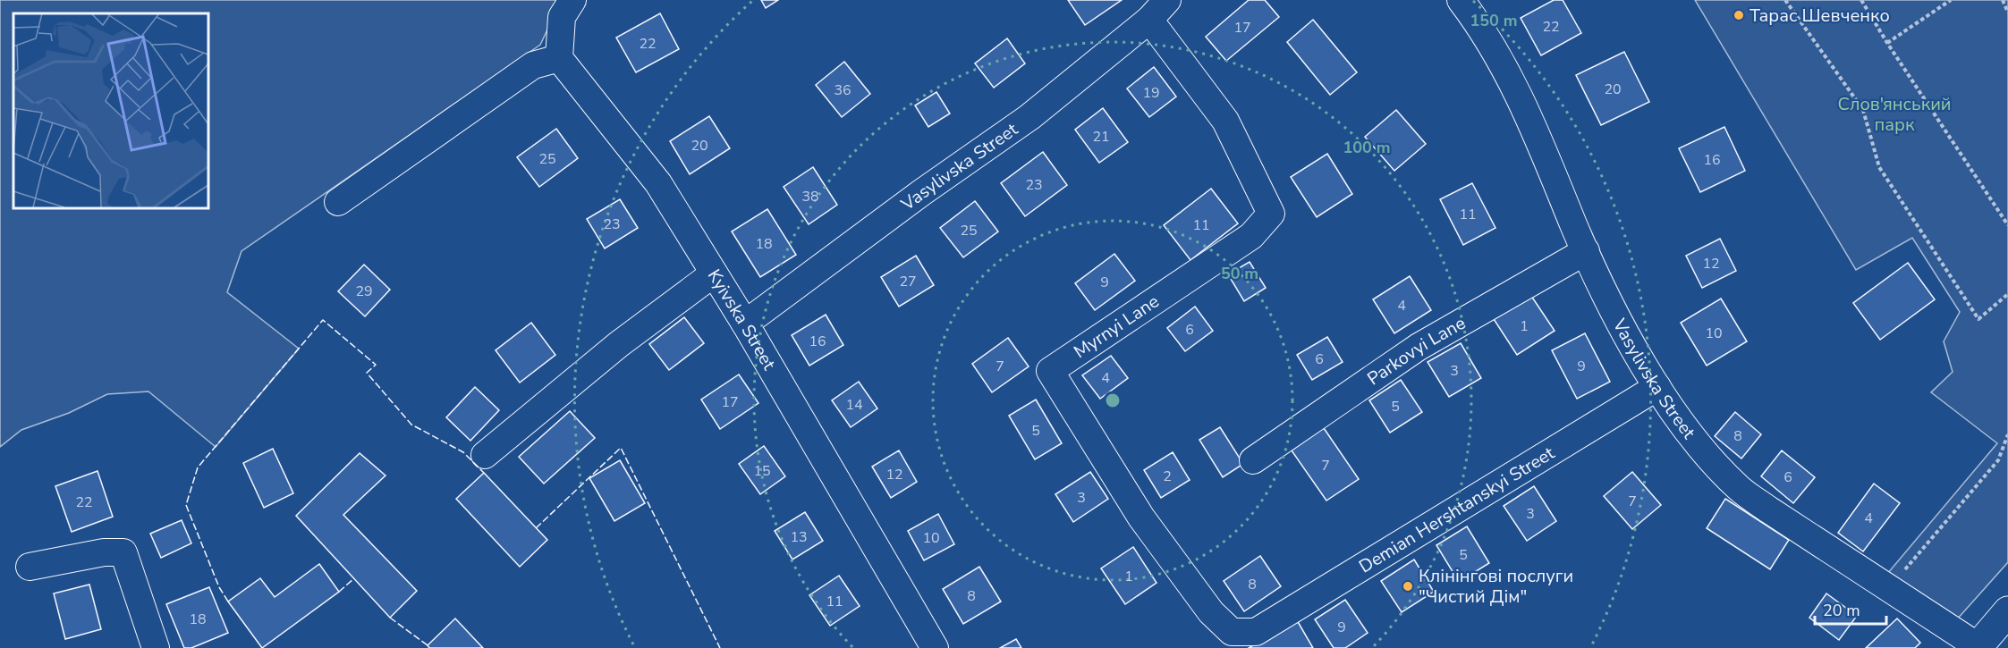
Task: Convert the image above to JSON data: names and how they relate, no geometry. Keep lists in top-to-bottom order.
{
  "streets": {
    "street": [
      "Vasylivska Street",
      "Kyivska Street",
      "Myrnyi Lane",
      "Parkovyi Lane",
      "Demian Hershtanskyi Street"
    ]
  },
  "crossings": [
    ["Vasylivska Street", "Kyivska Street"],
    ["Vasylivska Street", "Myrnyi Lane"],
    ["Vasylivska Street", "Parkovyi Lane"],
    ["Vasylivska Street", "Demian Hershtanskyi Street"],
    ["Myrnyi Lane", "Demian Hershtanskyi Street"]
  ],
  "parks": ["Слов'янський парк"],
  "places": ["Тарас Шевченко", "Клінінгові послуги \"Чистий Дім\""],
  "house_numbers": [
    "22",
    "17",
    "22",
    "20",
    "36",
    "19",
    "21",
    "20",
    "25",
    "16",
    "23",
    "38",
    "11",
    "23",
    "11",
    "25",
    "18",
    "12",
    "27",
    "9",
    "29",
    "4",
    "1",
    "6",
    "10",
    "16",
    "6",
    "7",
    "9",
    "3",
    "4",
    "17",
    "14",
    "5",
    "5",
    "8",
    "7",
    "15",
    "12",
    "2",
    "6",
    "3",
    "7",
    "22",
    "3",
    "4",
    "13",
    "10",
    "5",
    "1",
    "8",
    "8",
    "11",
    "18",
    "9"
  ],
  "scale_bar": "20 m",
  "rings": ["150 m", "100 m", "50 m"]
}
